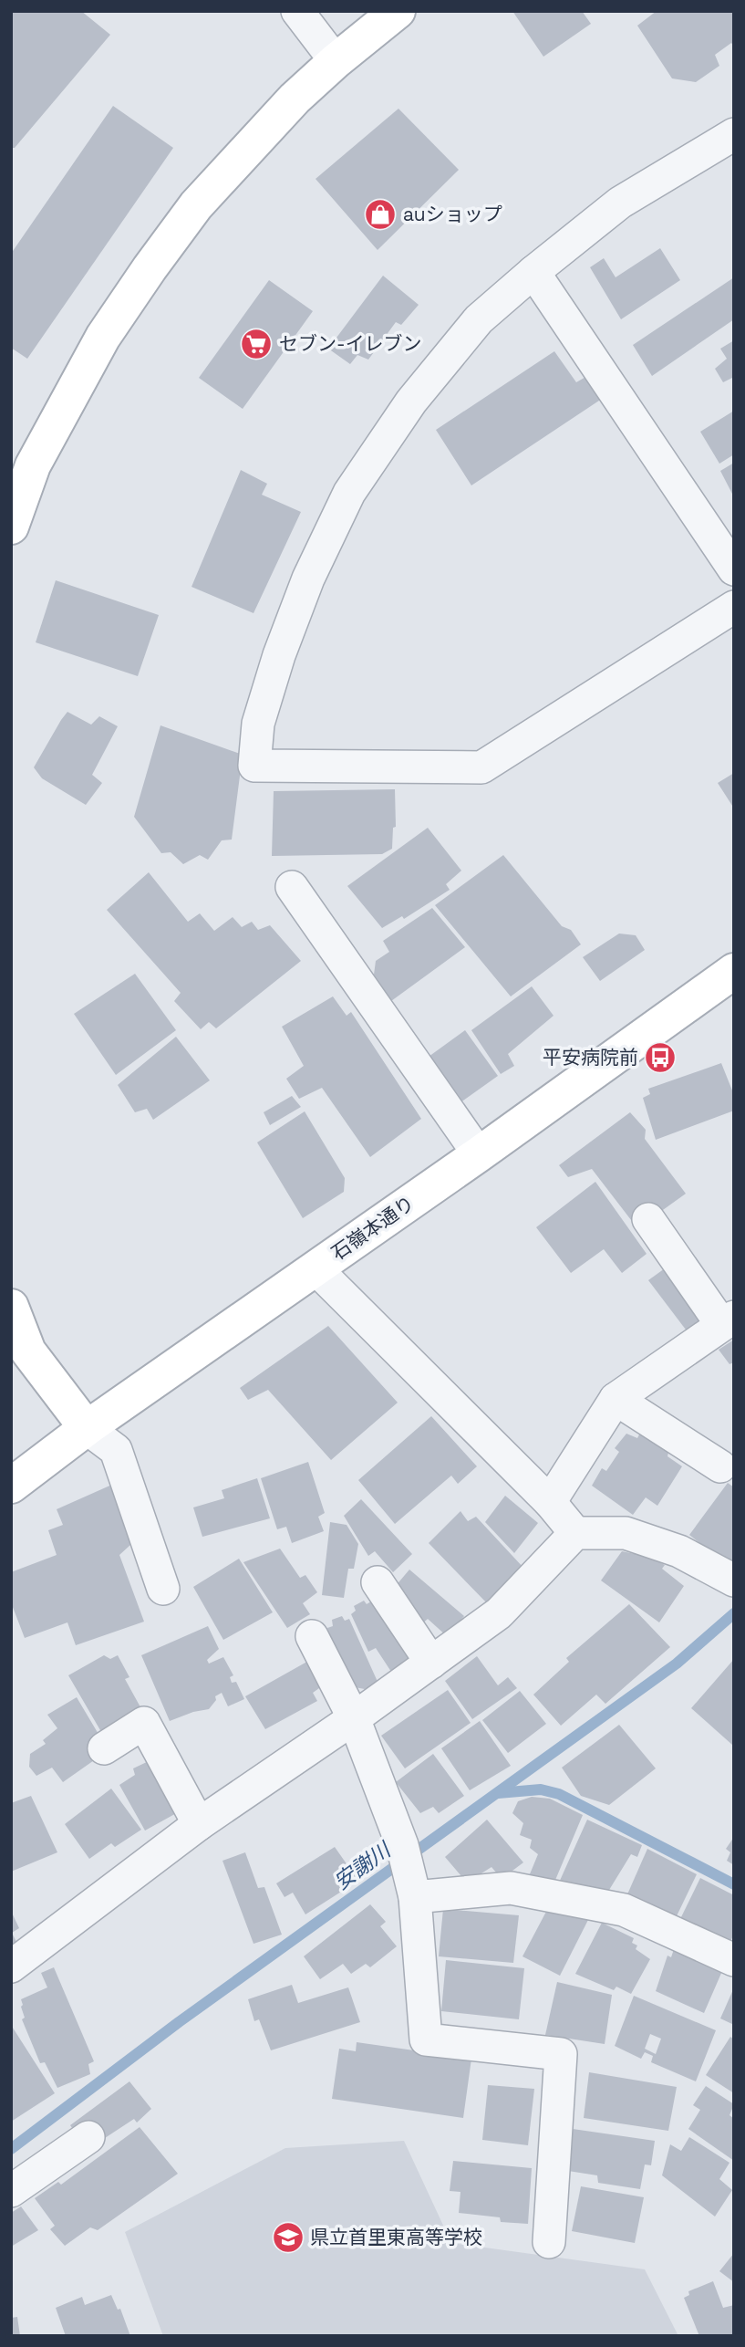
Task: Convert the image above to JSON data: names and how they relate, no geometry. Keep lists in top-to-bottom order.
{
  "streets": {
    "main road": ["石嶺本通り"]
  },
  "water": ["安謝川"],
  "places": {
    "shop": ["auショップ"],
    "supermarket": ["セブン-イレブン"],
    "bus stop": ["平安病院前"],
    "school or university": ["県立首里東高等学校"]
  }
}
